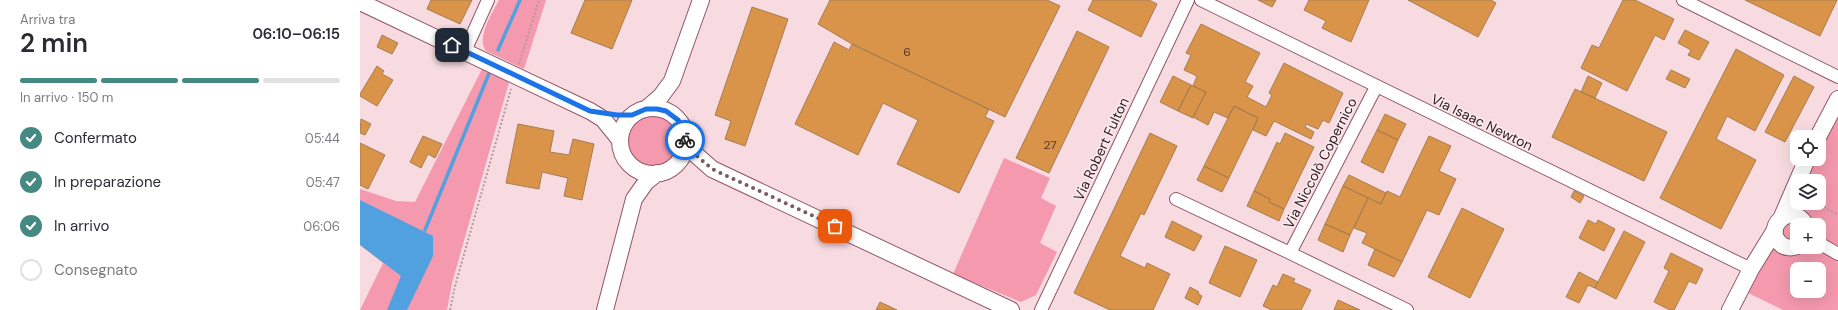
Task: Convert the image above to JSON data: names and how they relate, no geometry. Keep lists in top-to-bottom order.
{
  "streets": {
    "street": ["Via Isaac Newton", "Via Robert Fulton", "Via Niccolò Copernico"]
  },
  "crossings": [
    ["Via Isaac Newton", "Via Niccolò Copernico"]
  ],
  "house_numbers": ["6", "27"],
  "page": {
    "heading": ["2 min", "Arriva tra", "06:10–06:15"],
    "bar": "In arrivo · 150 m",
    "list": [
      ["Confermato", "05:44"],
      ["In preparazione", "05:47"],
      ["In arrivo", "06:06"],
      "Consegnato"
    ],
    "map_buttons": ["+", "−"]
  }
}
